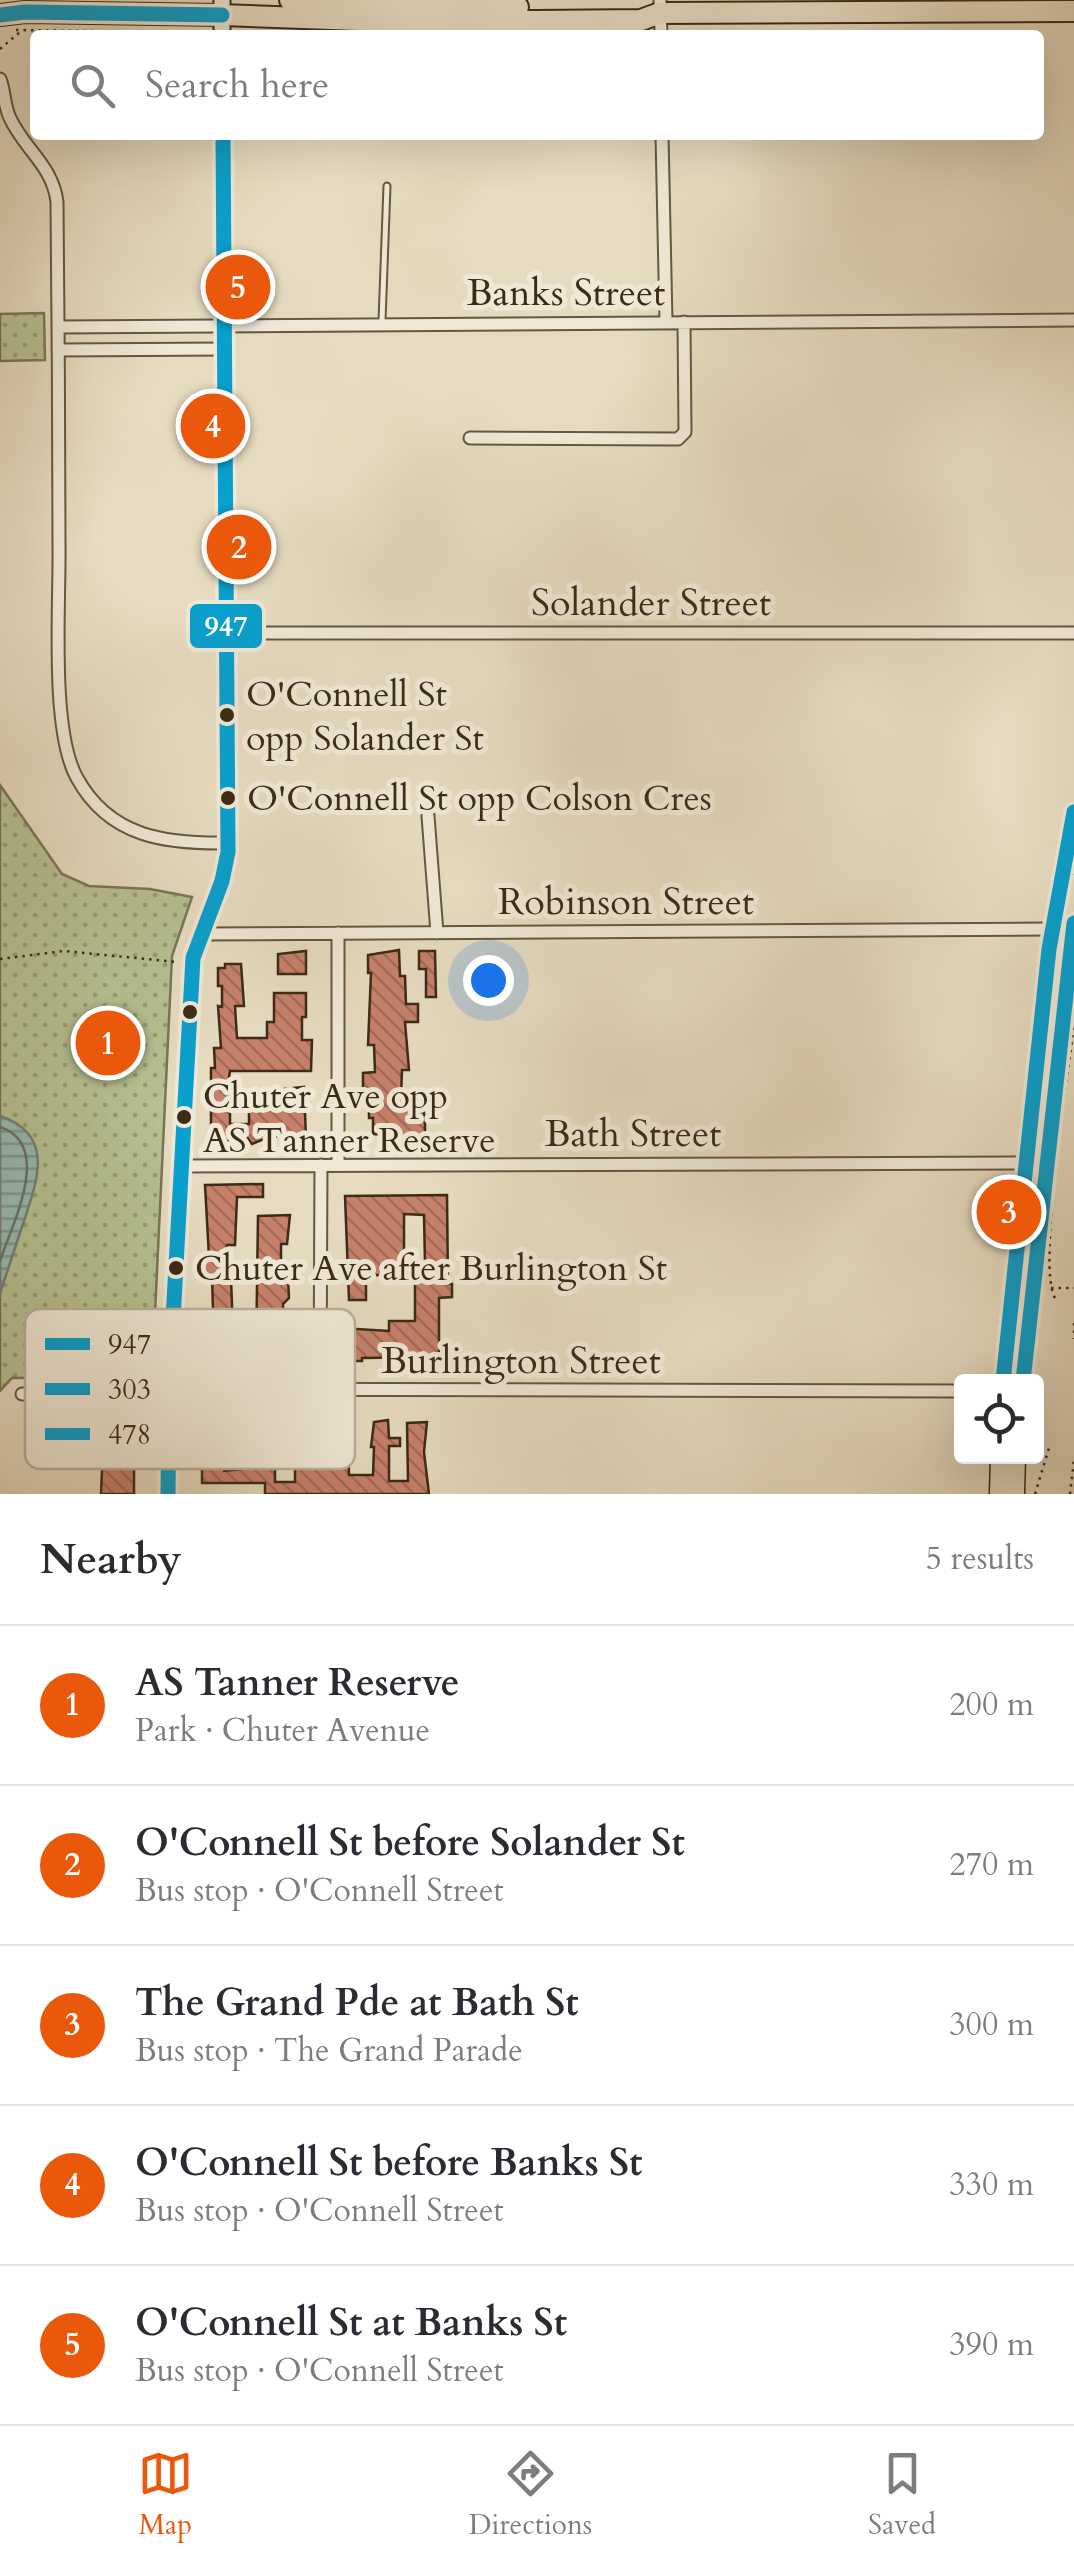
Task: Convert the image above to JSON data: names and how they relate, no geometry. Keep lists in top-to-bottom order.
{
  "streets": {
    "street": [
      "Banks Street",
      "Solander Street",
      "Robinson Street",
      "Bath Street",
      "Burlington Street"
    ]
  },
  "places": [
    "O'Connell St opp Solander St",
    "O'Connell St opp Colson Cres",
    "Chuter Ave opp AS Tanner Reserve",
    "Chuter Ave after Burlington St"
  ],
  "lines": ["transit line 947", "transit line 303", "transit line 478"],
  "legend": ["947", "303", "478"],
  "page": {
    "search": "Search here",
    "pins": [
      "5",
      "4",
      "2",
      "1",
      "3"
    ],
    "heading": ["Nearby", "5 results"],
    "list": [
      {
        "mark": "1",
        "name": "AS Tanner Reserve",
        "note": "Park · Chuter Avenue",
        "value": "200 m"
      },
      {
        "mark": "2",
        "name": "O'Connell St before Solander St",
        "note": "Bus stop · O'Connell Street",
        "value": "270 m"
      },
      {
        "mark": "3",
        "name": "The Grand Pde at Bath St",
        "note": "Bus stop · The Grand Parade",
        "value": "300 m"
      },
      {
        "mark": "4",
        "name": "O'Connell St before Banks St",
        "note": "Bus stop · O'Connell Street",
        "value": "330 m"
      },
      {
        "mark": "5",
        "name": "O'Connell St at Banks St",
        "note": "Bus stop · O'Connell Street",
        "value": "390 m"
      }
    ],
    "nav": ["Map", "Directions", "Saved"]
  }
}
